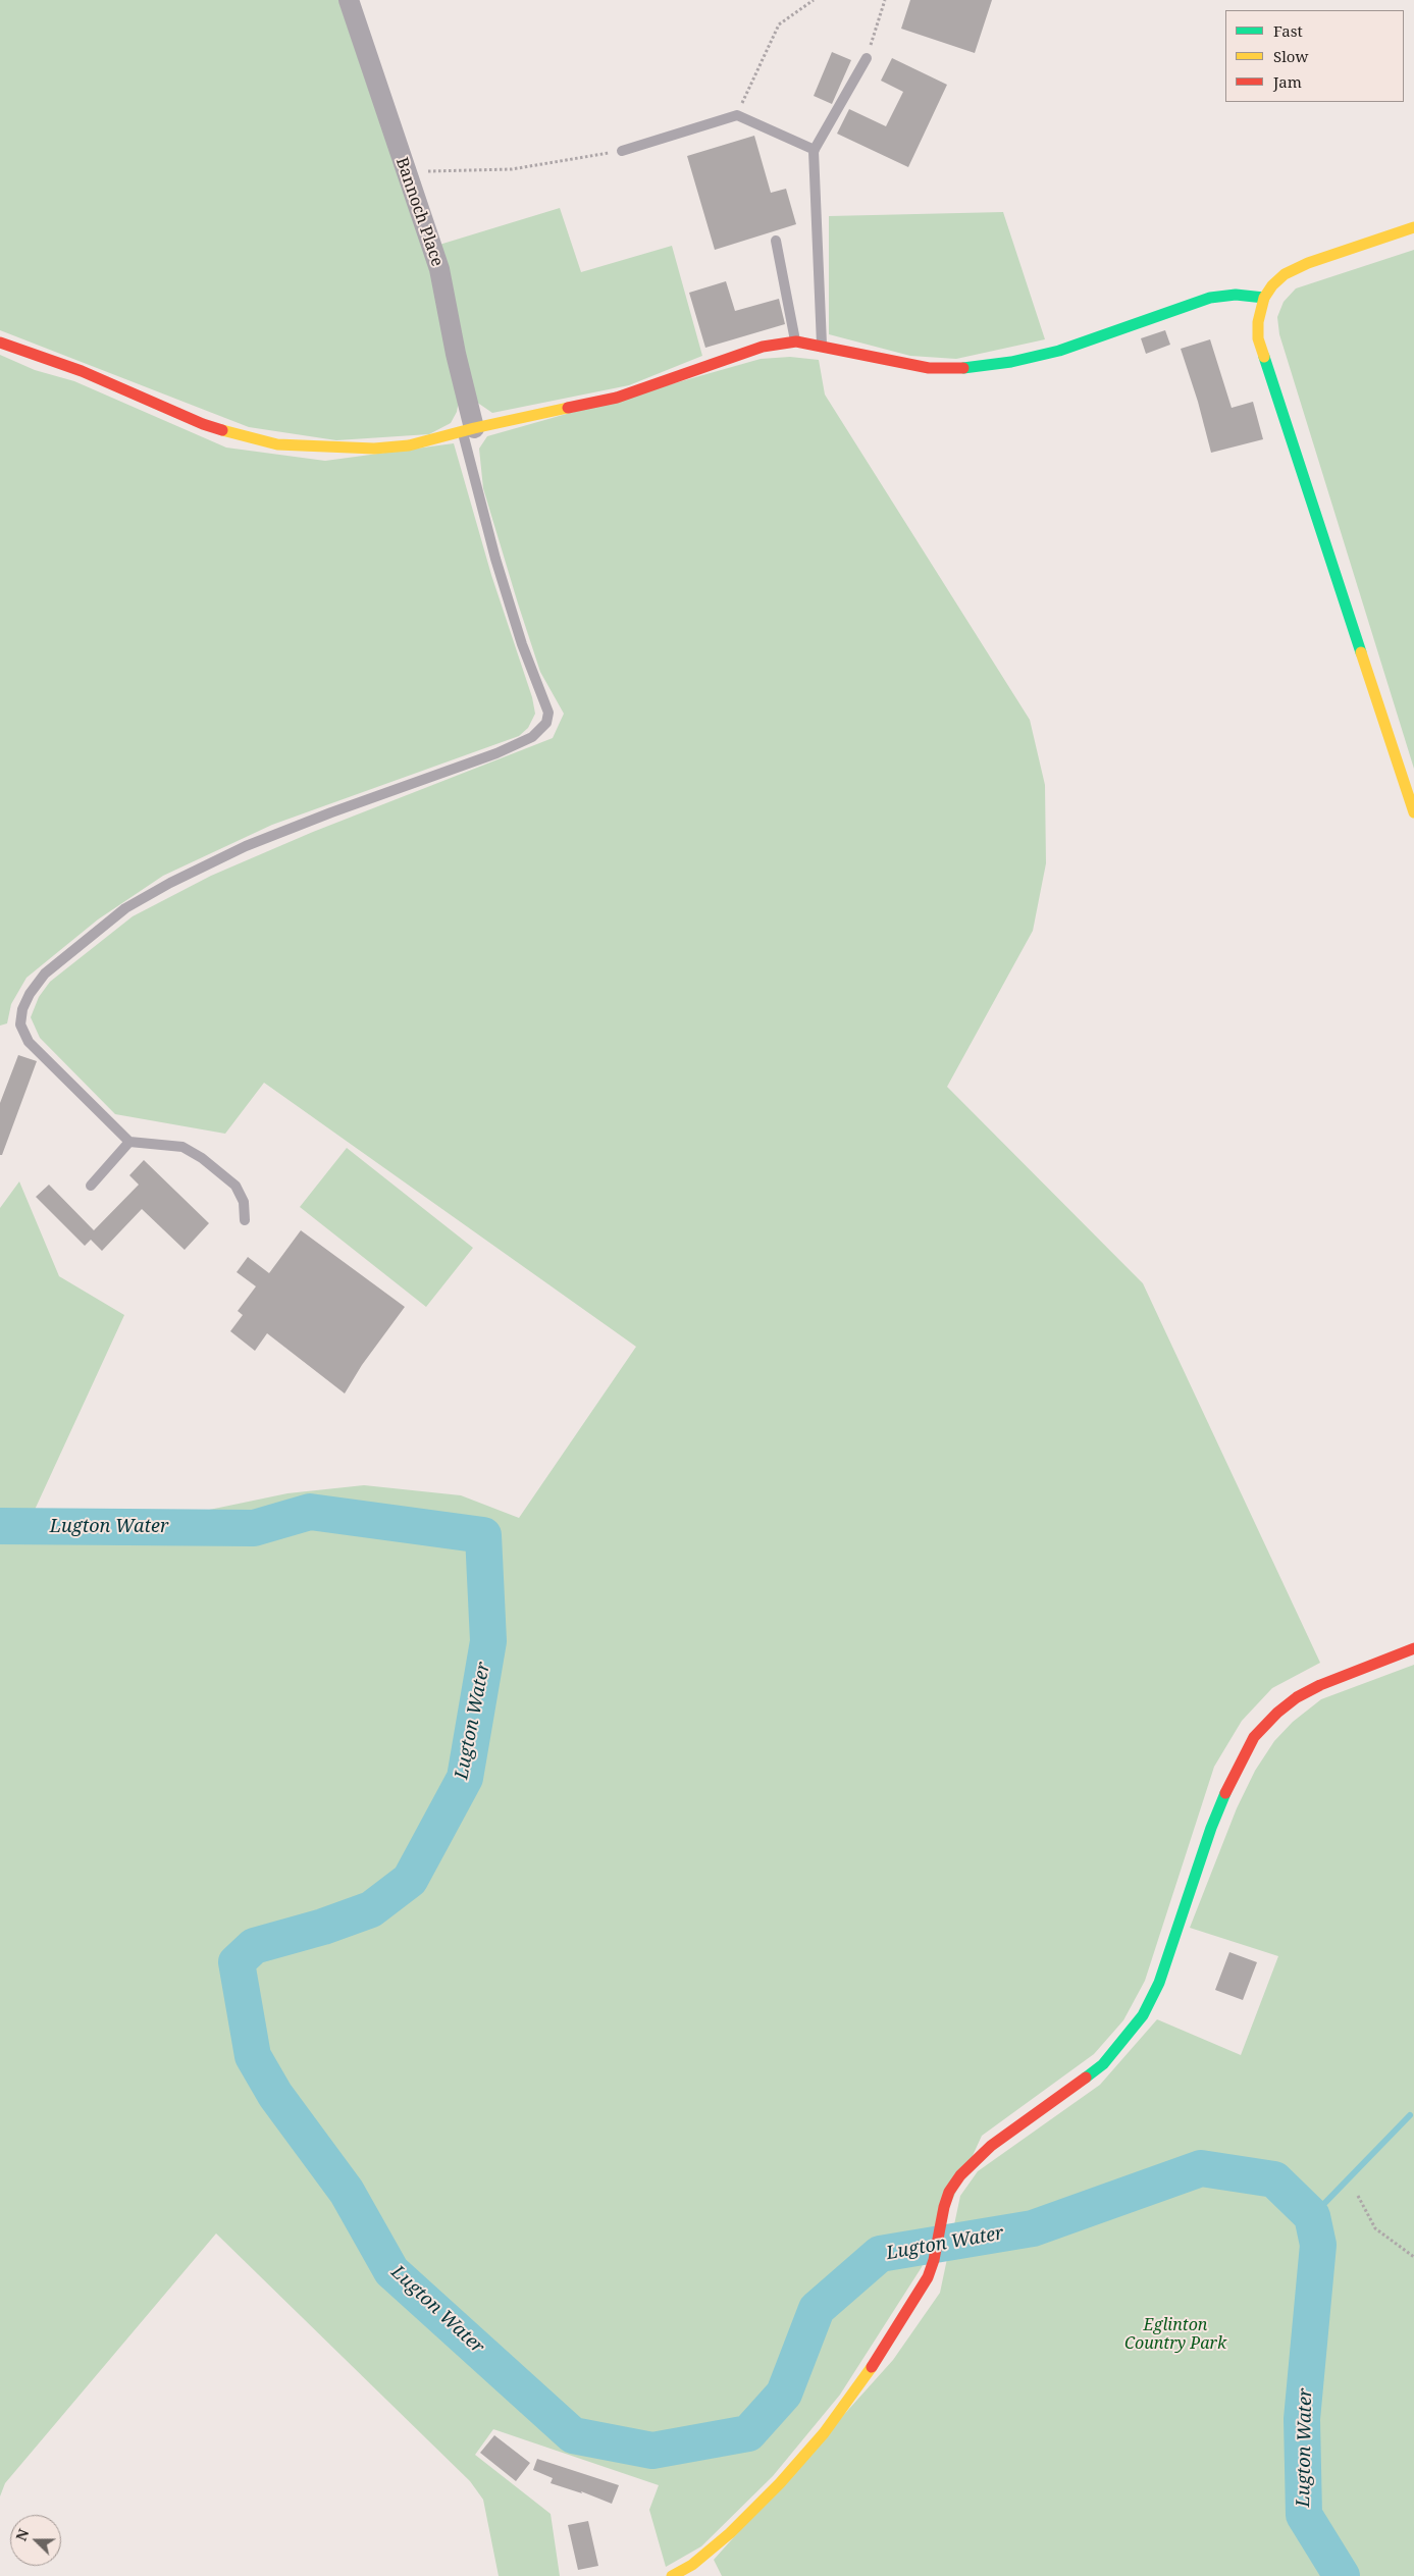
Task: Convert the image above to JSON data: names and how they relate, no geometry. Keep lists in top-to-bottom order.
{
  "streets": {
    "street": ["Bannoch Place"]
  },
  "water": ["Lugton Water"],
  "parks": ["Eglinton Country Park"],
  "legend": ["Fast", "Slow", "Jam"],
  "north": "left"
}
